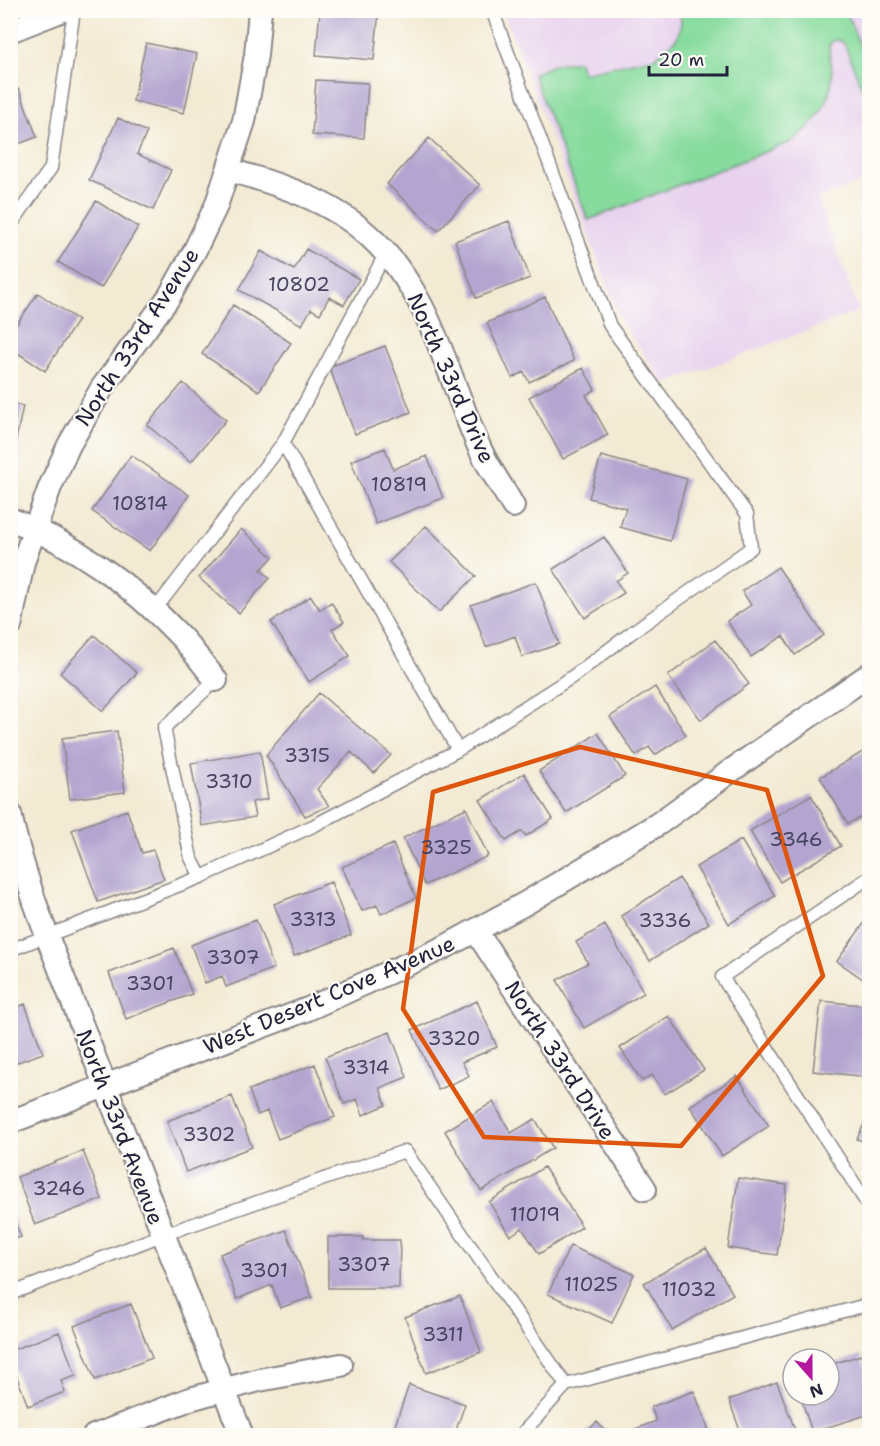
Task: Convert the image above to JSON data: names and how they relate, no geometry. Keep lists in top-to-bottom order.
{
  "streets": {
    "street": ["North 33rd Avenue", "North 33rd Drive", "West Desert Cove Avenue"]
  },
  "crossings": [
    ["North 33rd Avenue", "North 33rd Drive"],
    ["North 33rd Avenue", "West Desert Cove Avenue"],
    ["North 33rd Drive", "West Desert Cove Avenue"]
  ],
  "house_numbers": [
    "10802",
    "10819",
    "10814",
    "3315",
    "3310",
    "3346",
    "3325",
    "3313",
    "3336",
    "3307",
    "3301",
    "3320",
    "3314",
    "3302",
    "3246",
    "11019",
    "3307",
    "3301",
    "11025",
    "11032",
    "3311"
  ],
  "scale_bar": "20 m",
  "north": "bottom"
}
